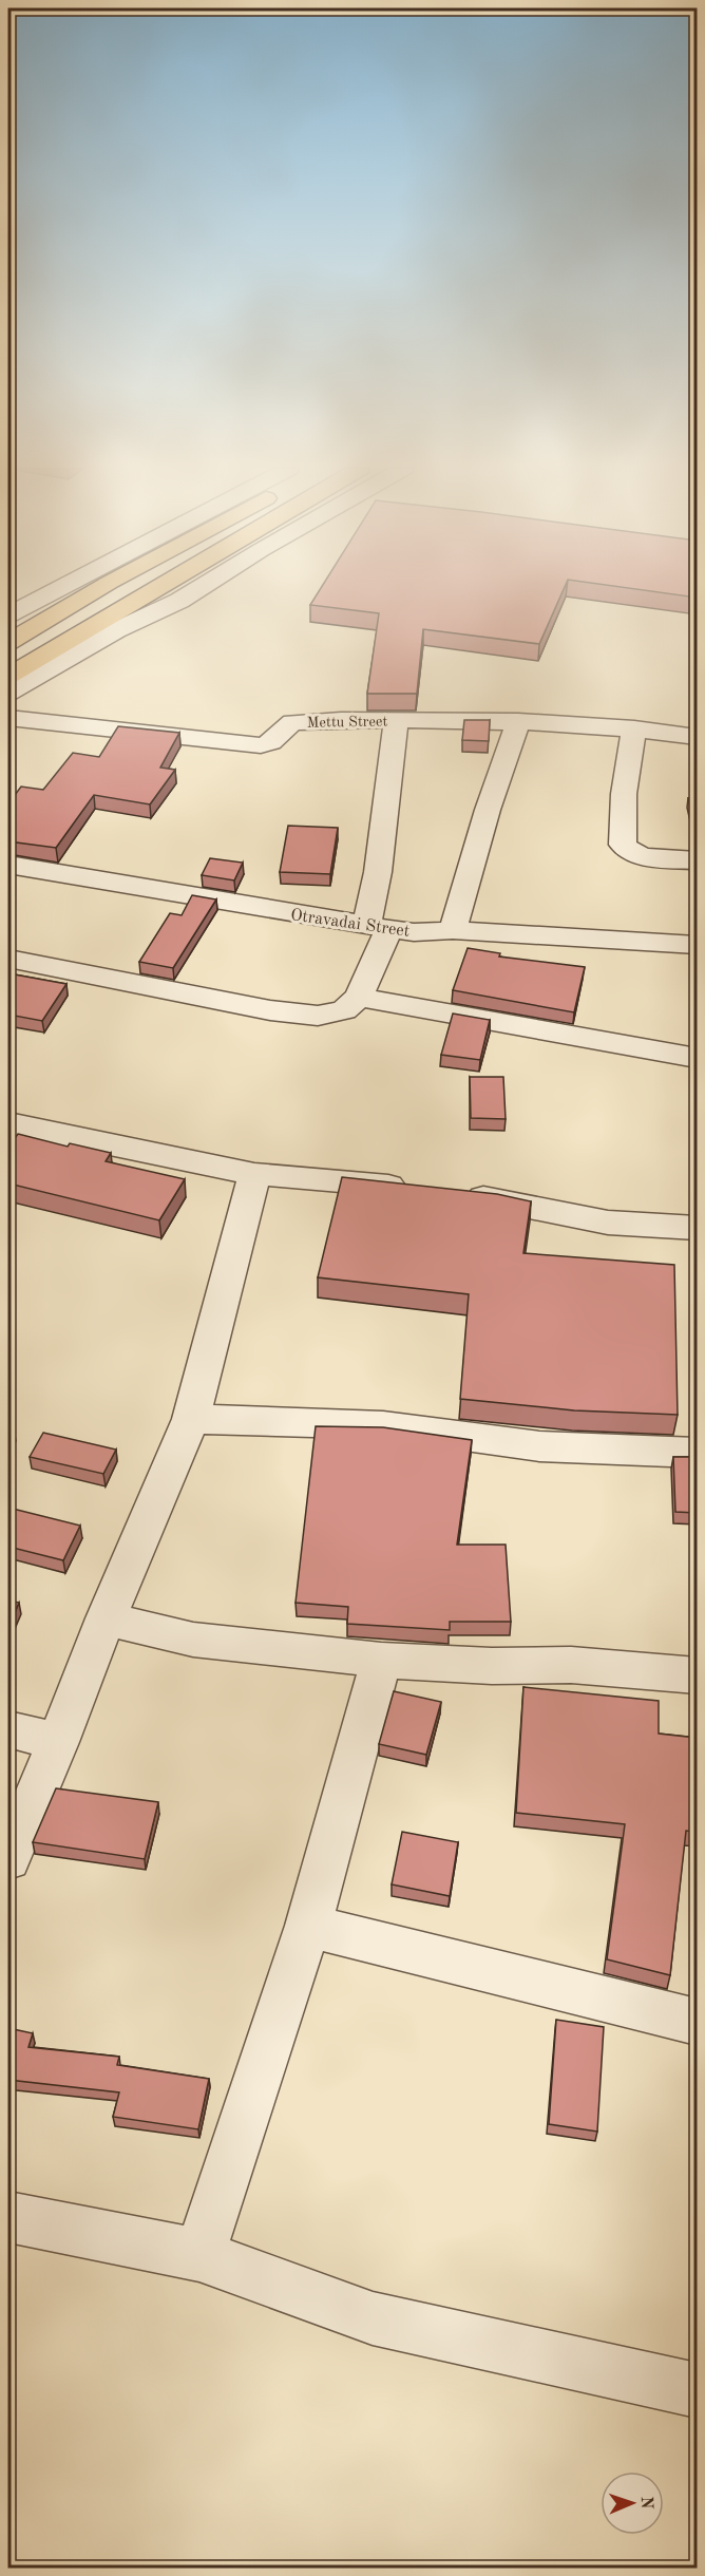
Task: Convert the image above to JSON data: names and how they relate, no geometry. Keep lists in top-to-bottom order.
{
  "streets": {
    "street": ["Mettu Street", "Otravadai Street"]
  },
  "north": "right"
}
